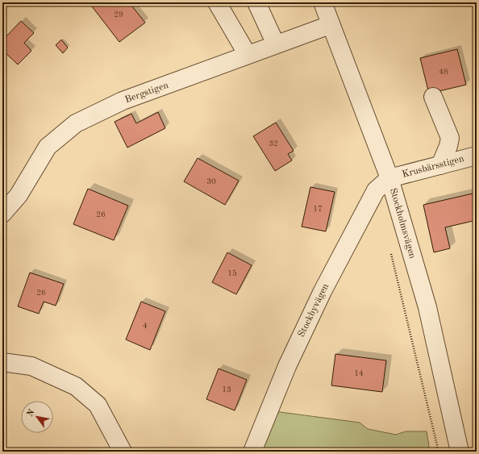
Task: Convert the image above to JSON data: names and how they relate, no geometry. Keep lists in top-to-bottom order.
{
  "streets": {
    "street": [
      "Bergstigen",
      "Krusbärsstigen",
      "Stockholmsvägen",
      "Stockbyvägen"
    ]
  },
  "crossings": [
    ["Bergstigen", "Stockholmsvägen"],
    ["Krusbärsstigen", "Stockholmsvägen"],
    ["Krusbärsstigen", "Stockbyvägen"],
    ["Stockholmsvägen", "Stockbyvägen"]
  ],
  "house_numbers": [
    "29",
    "48",
    "32",
    "30",
    "17",
    "26",
    "15",
    "26",
    "4",
    "14",
    "13"
  ],
  "north": "top left"
}
